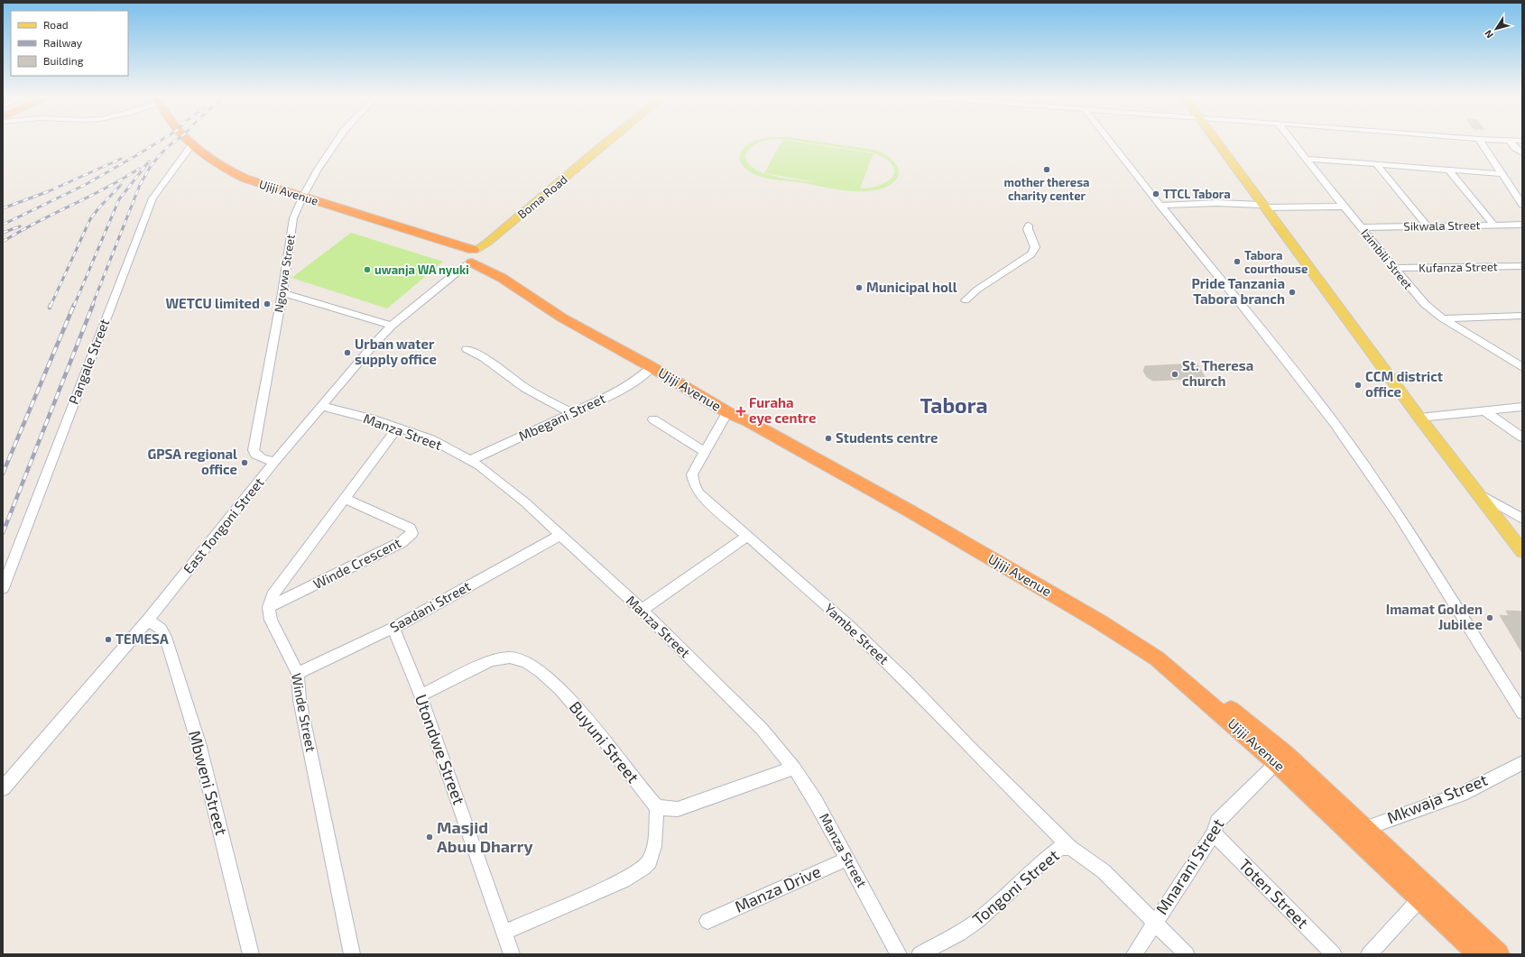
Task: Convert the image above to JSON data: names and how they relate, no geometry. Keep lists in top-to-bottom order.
{
  "streets": {
    "highway": ["Ujiji Avenue"],
    "main road": ["Boma Road"],
    "street": [
      "Sikwala Street",
      "Izimbili Street",
      "Kufanza Street",
      "Ngoywa Street",
      "Pangale Street",
      "Mbegani Street",
      "Manza Street",
      "East Tongoni Street",
      "Winde Crescent",
      "Saadani Street",
      "Yambe Street",
      "Winde Street",
      "Buyuni Street",
      "Utondwe Street",
      "Mbweni Street",
      "Mkwaja Street",
      "Mnarani Street",
      "Tongoni Street",
      "Manza Drive",
      "Toten Street"
    ]
  },
  "crossings": [
    ["Ujiji Avenue", "Boma Road"],
    ["Ujiji Avenue", "Ngoywa Street"],
    ["Ujiji Avenue", "Pangale Street"],
    ["Ujiji Avenue", "Mbegani Street"],
    ["Ujiji Avenue", "East Tongoni Street"],
    ["Ujiji Avenue", "Yambe Street"],
    ["Ujiji Avenue", "Mkwaja Street"],
    ["Ujiji Avenue", "Mnarani Street"],
    ["Boma Road", "East Tongoni Street"],
    ["Sikwala Street", "Izimbili Street"],
    ["Izimbili Street", "Kufanza Street"],
    ["Ngoywa Street", "East Tongoni Street"],
    ["Mbegani Street", "Manza Street"],
    ["Manza Street", "East Tongoni Street"],
    ["Manza Street", "Saadani Street"],
    ["Manza Street", "Manza Drive"],
    ["East Tongoni Street", "Mbweni Street"],
    ["Winde Crescent", "Winde Street"],
    ["Saadani Street", "Winde Street"],
    ["Saadani Street", "Utondwe Street"],
    ["Yambe Street", "Tongoni Street"],
    ["Buyuni Street", "Utondwe Street"],
    ["Mnarani Street", "Tongoni Street"],
    ["Mnarani Street", "Toten Street"]
  ],
  "districts": ["Tabora"],
  "places": {
    "other": [
      "mother theresa charity center",
      "TTCL Tabora",
      "Tabora courthouse",
      "uwanja WA nyuki",
      "Municipal holl",
      "Pride Tanzania Tabora branch",
      "WETCU limited",
      "Urban water supply office",
      "St. Theresa church",
      "CCM district office",
      "Students centre",
      "GPSA regional office",
      "Imamat Golden Jubilee",
      "TEMESA",
      "Masjid Abuu Dharry"
    ],
    "health": ["Furaha eye centre"]
  },
  "legend": ["Road", "Railway", "Building"],
  "north": "bottom left"
}
